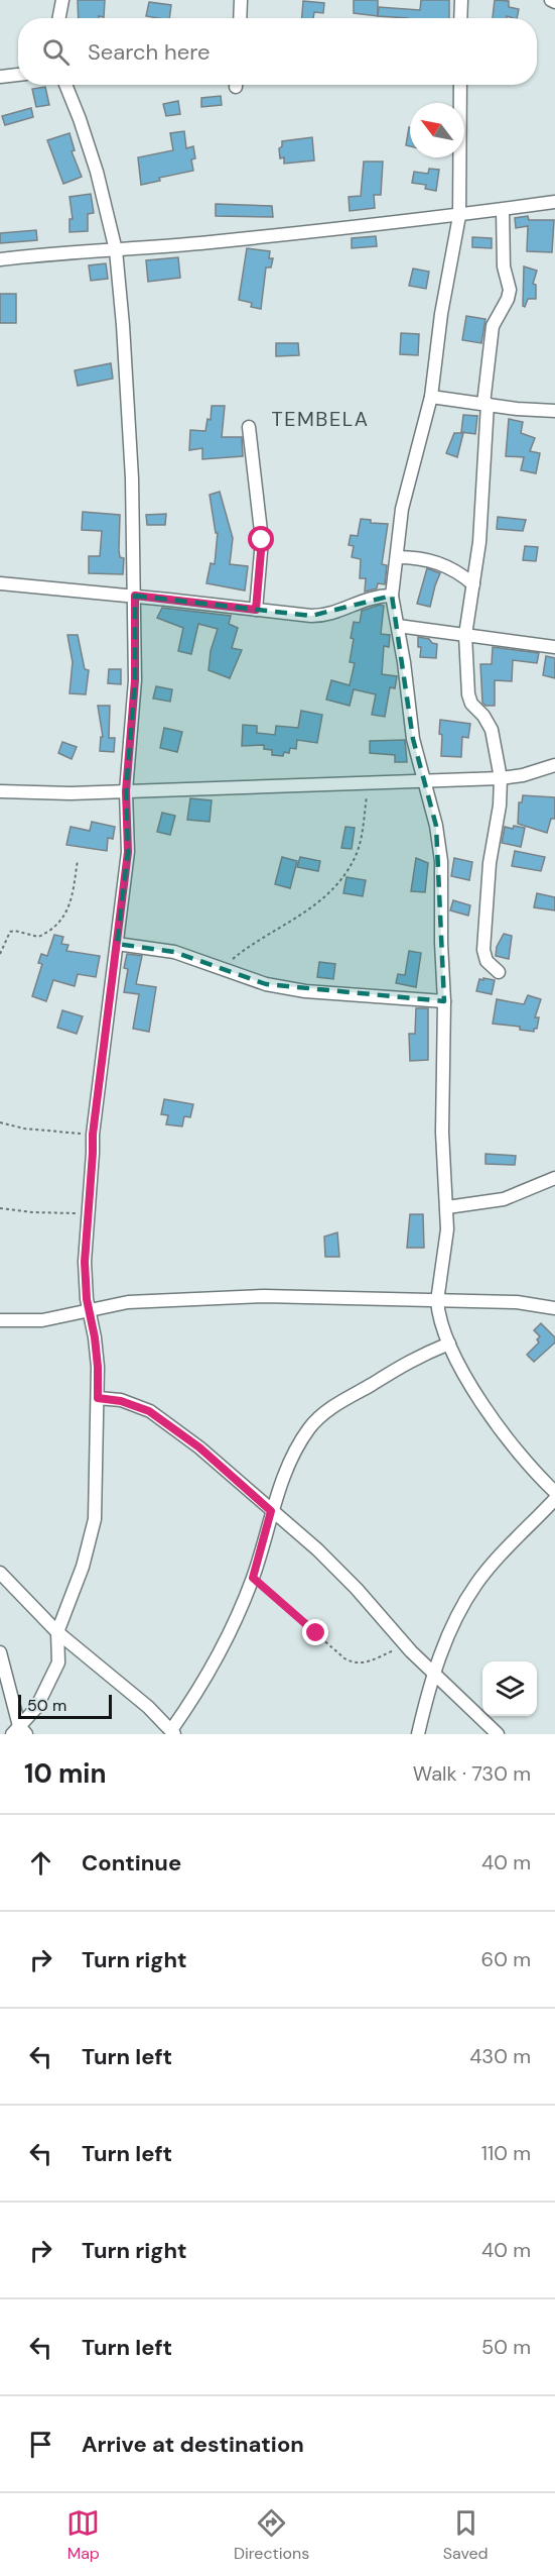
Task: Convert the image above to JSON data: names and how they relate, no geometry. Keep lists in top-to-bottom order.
{
  "districts": ["TEMBELA"],
  "scale_bar": "50 m",
  "north": "top left",
  "page": {
    "search": "Search here",
    "scale": "50 m",
    "heading": ["10 min", "Walk · 730 m"],
    "list": [
      ["Continue", "40 m"],
      ["Turn right", "60 m"],
      ["Turn left", "430 m"],
      ["Turn left", "110 m"],
      ["Turn right", "40 m"],
      ["Turn left", "50 m"],
      "Arrive at destination"
    ],
    "nav": ["Map", "Directions", "Saved"]
  }
}
